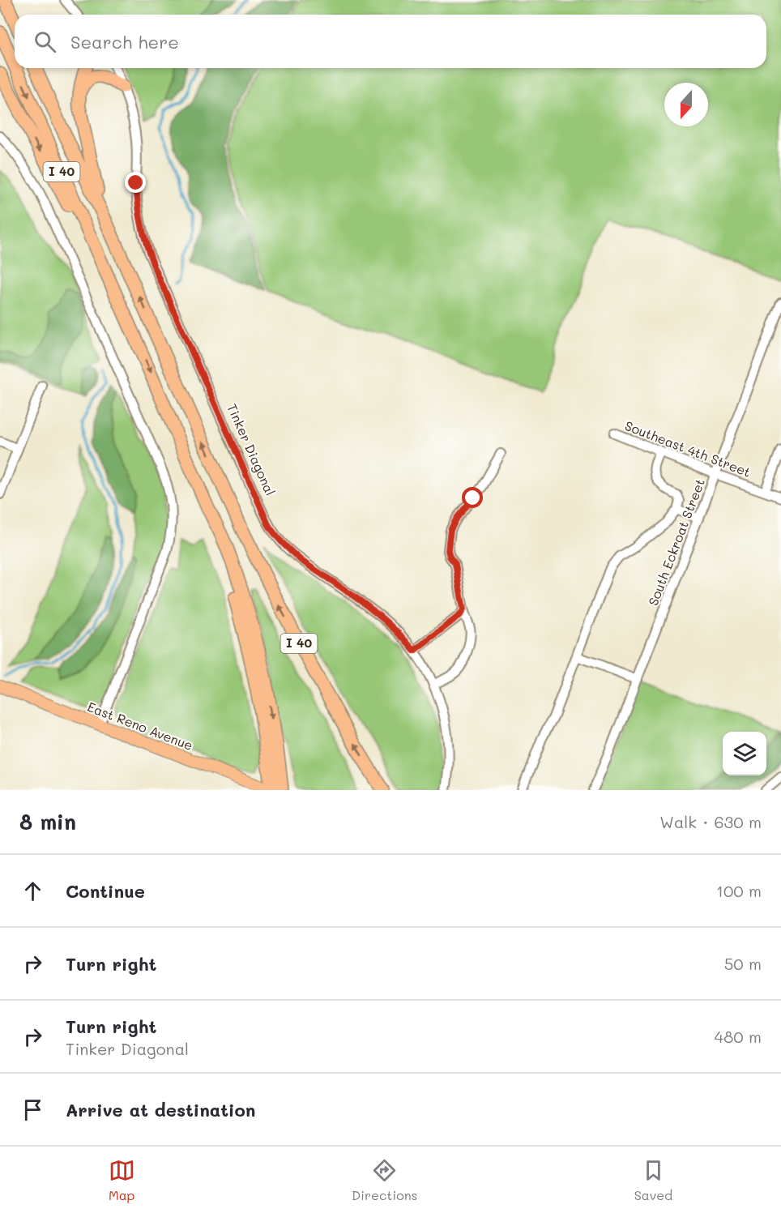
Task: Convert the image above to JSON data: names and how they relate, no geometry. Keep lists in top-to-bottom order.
{
  "streets": {
    "highway": ["I 40"],
    "main road": ["East Reno Avenue"],
    "street": ["Southeast 4th Street", "Tinker Diagonal", "South Eckroat Street"]
  },
  "crossings": [
    ["Southeast 4th Street", "South Eckroat Street"]
  ],
  "north": "bottom",
  "page": {
    "search": "Search here",
    "heading": ["8 min", "Walk · 630 m"],
    "list": [
      ["Continue", "100 m"],
      ["Turn right", "50 m"],
      ["Turn right", "Tinker Diagonal", "480 m"],
      "Arrive at destination"
    ],
    "nav": ["Map", "Directions", "Saved"]
  }
}
